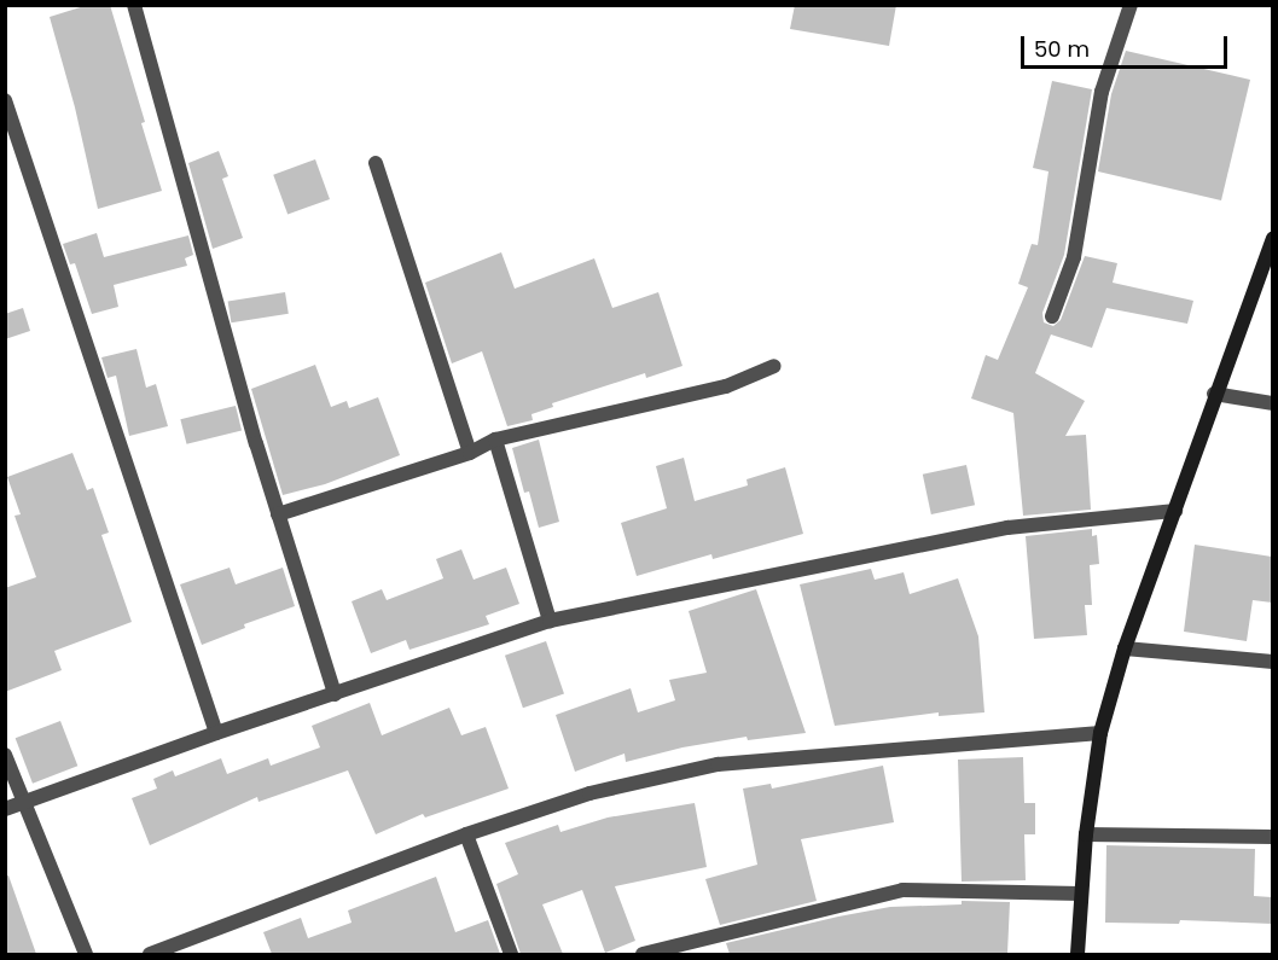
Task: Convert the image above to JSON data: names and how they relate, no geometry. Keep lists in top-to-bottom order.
{
  "scale_bar": "50 m"
}
